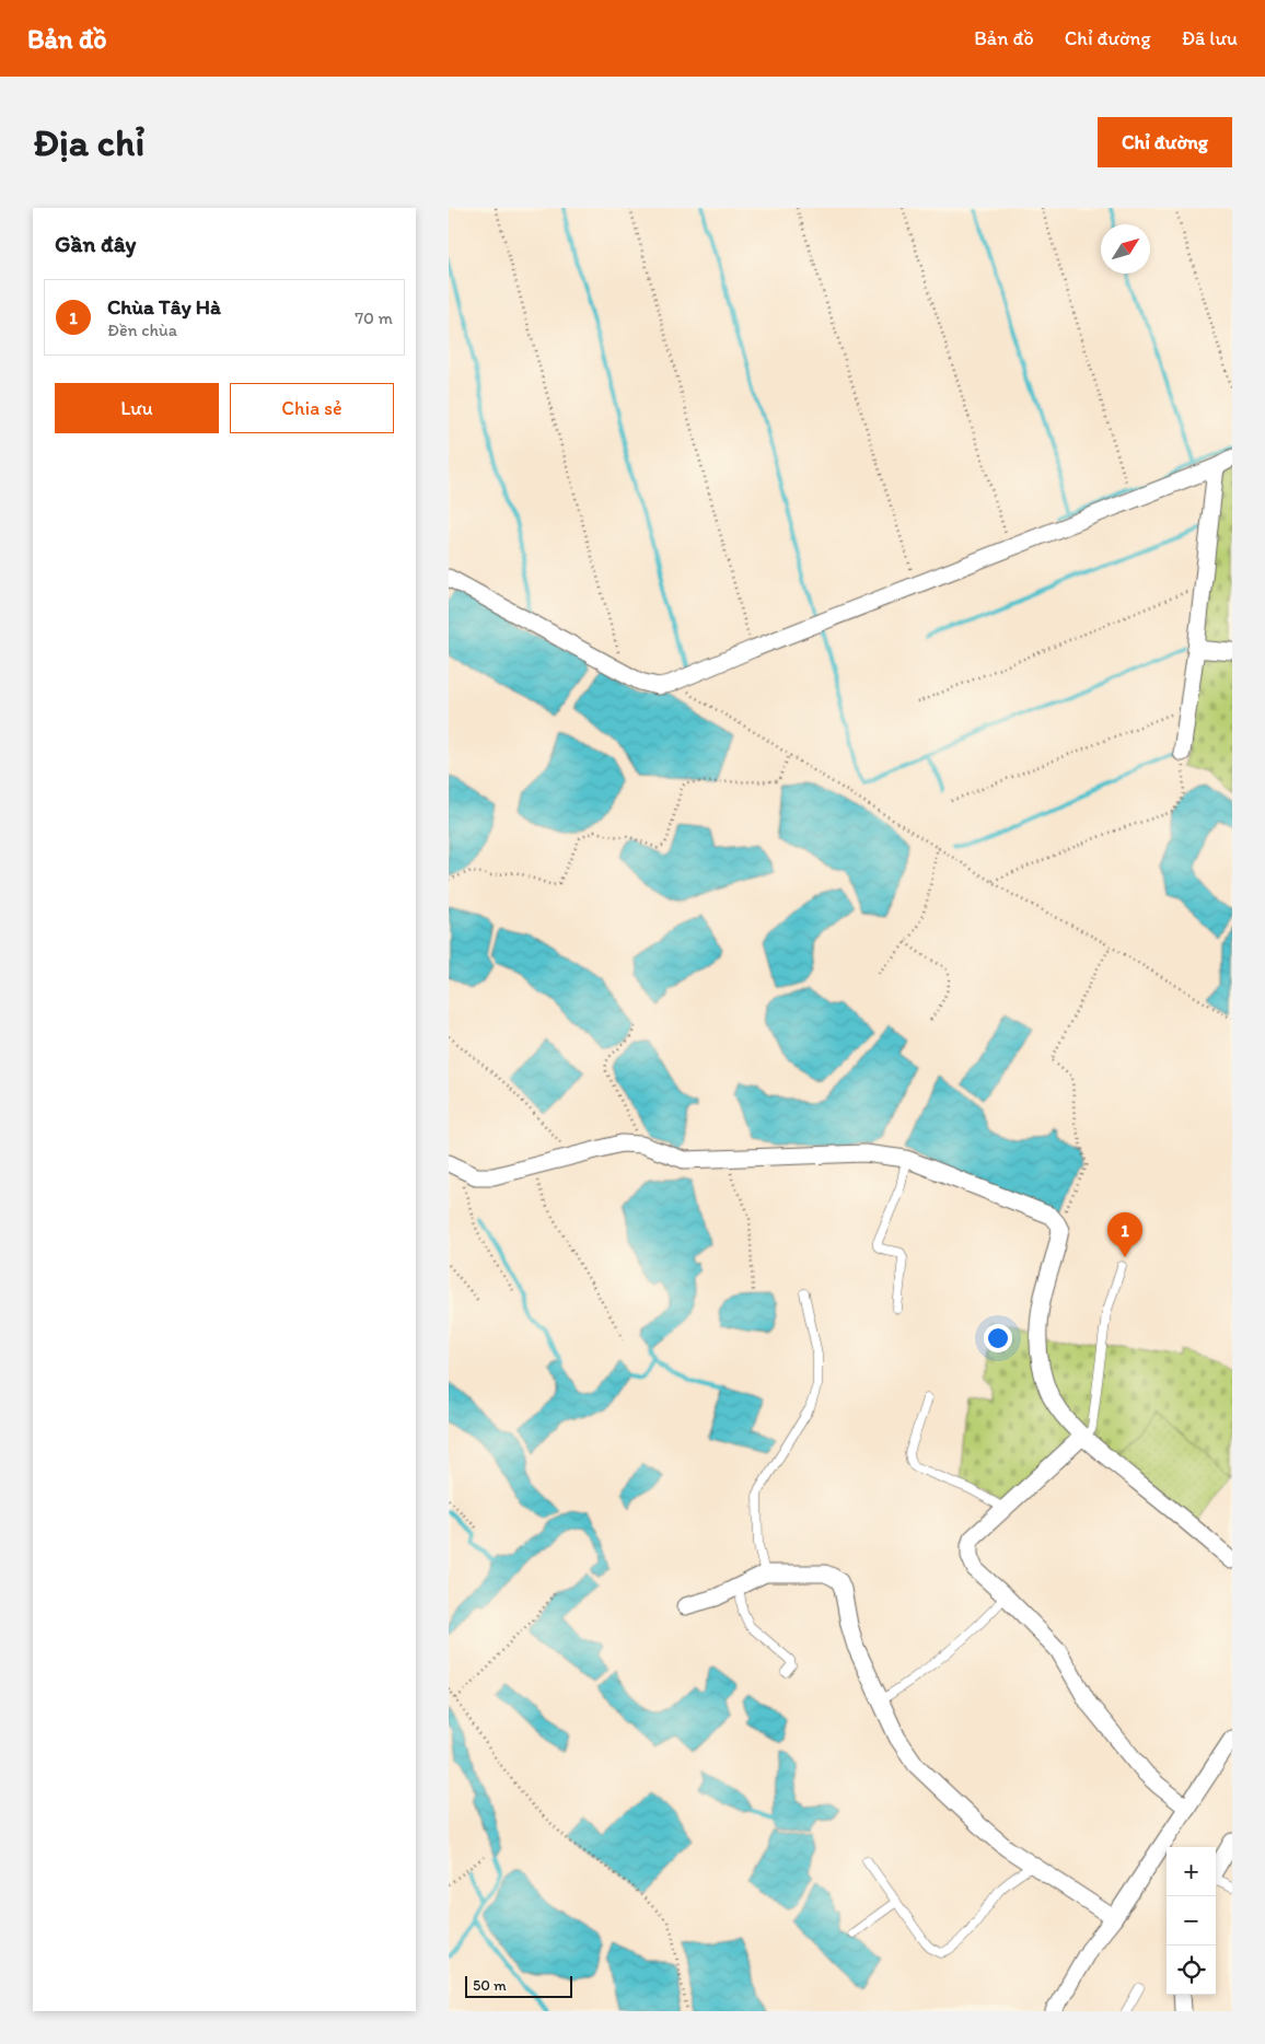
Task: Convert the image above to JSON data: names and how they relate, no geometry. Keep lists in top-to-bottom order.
{
  "scale_bar": "50 m",
  "north": "top right",
  "page": {
    "header": "Bản đồ",
    "nav": ["Bản đồ", "Chỉ đường", "Đã lưu"],
    "buttons": [
      "Chỉ đường",
      ["Lưu", "Chia sẻ"]
    ],
    "title": "Địa chỉ",
    "heading": "Gần đây",
    "list": [
      {
        "mark": "1",
        "name": "Chùa Tây Hà",
        "note": "Đền chùa",
        "value": "70 m"
      }
    ],
    "pins": "1",
    "map_buttons": ["+", "−"],
    "scale": "50 m"
  }
}
